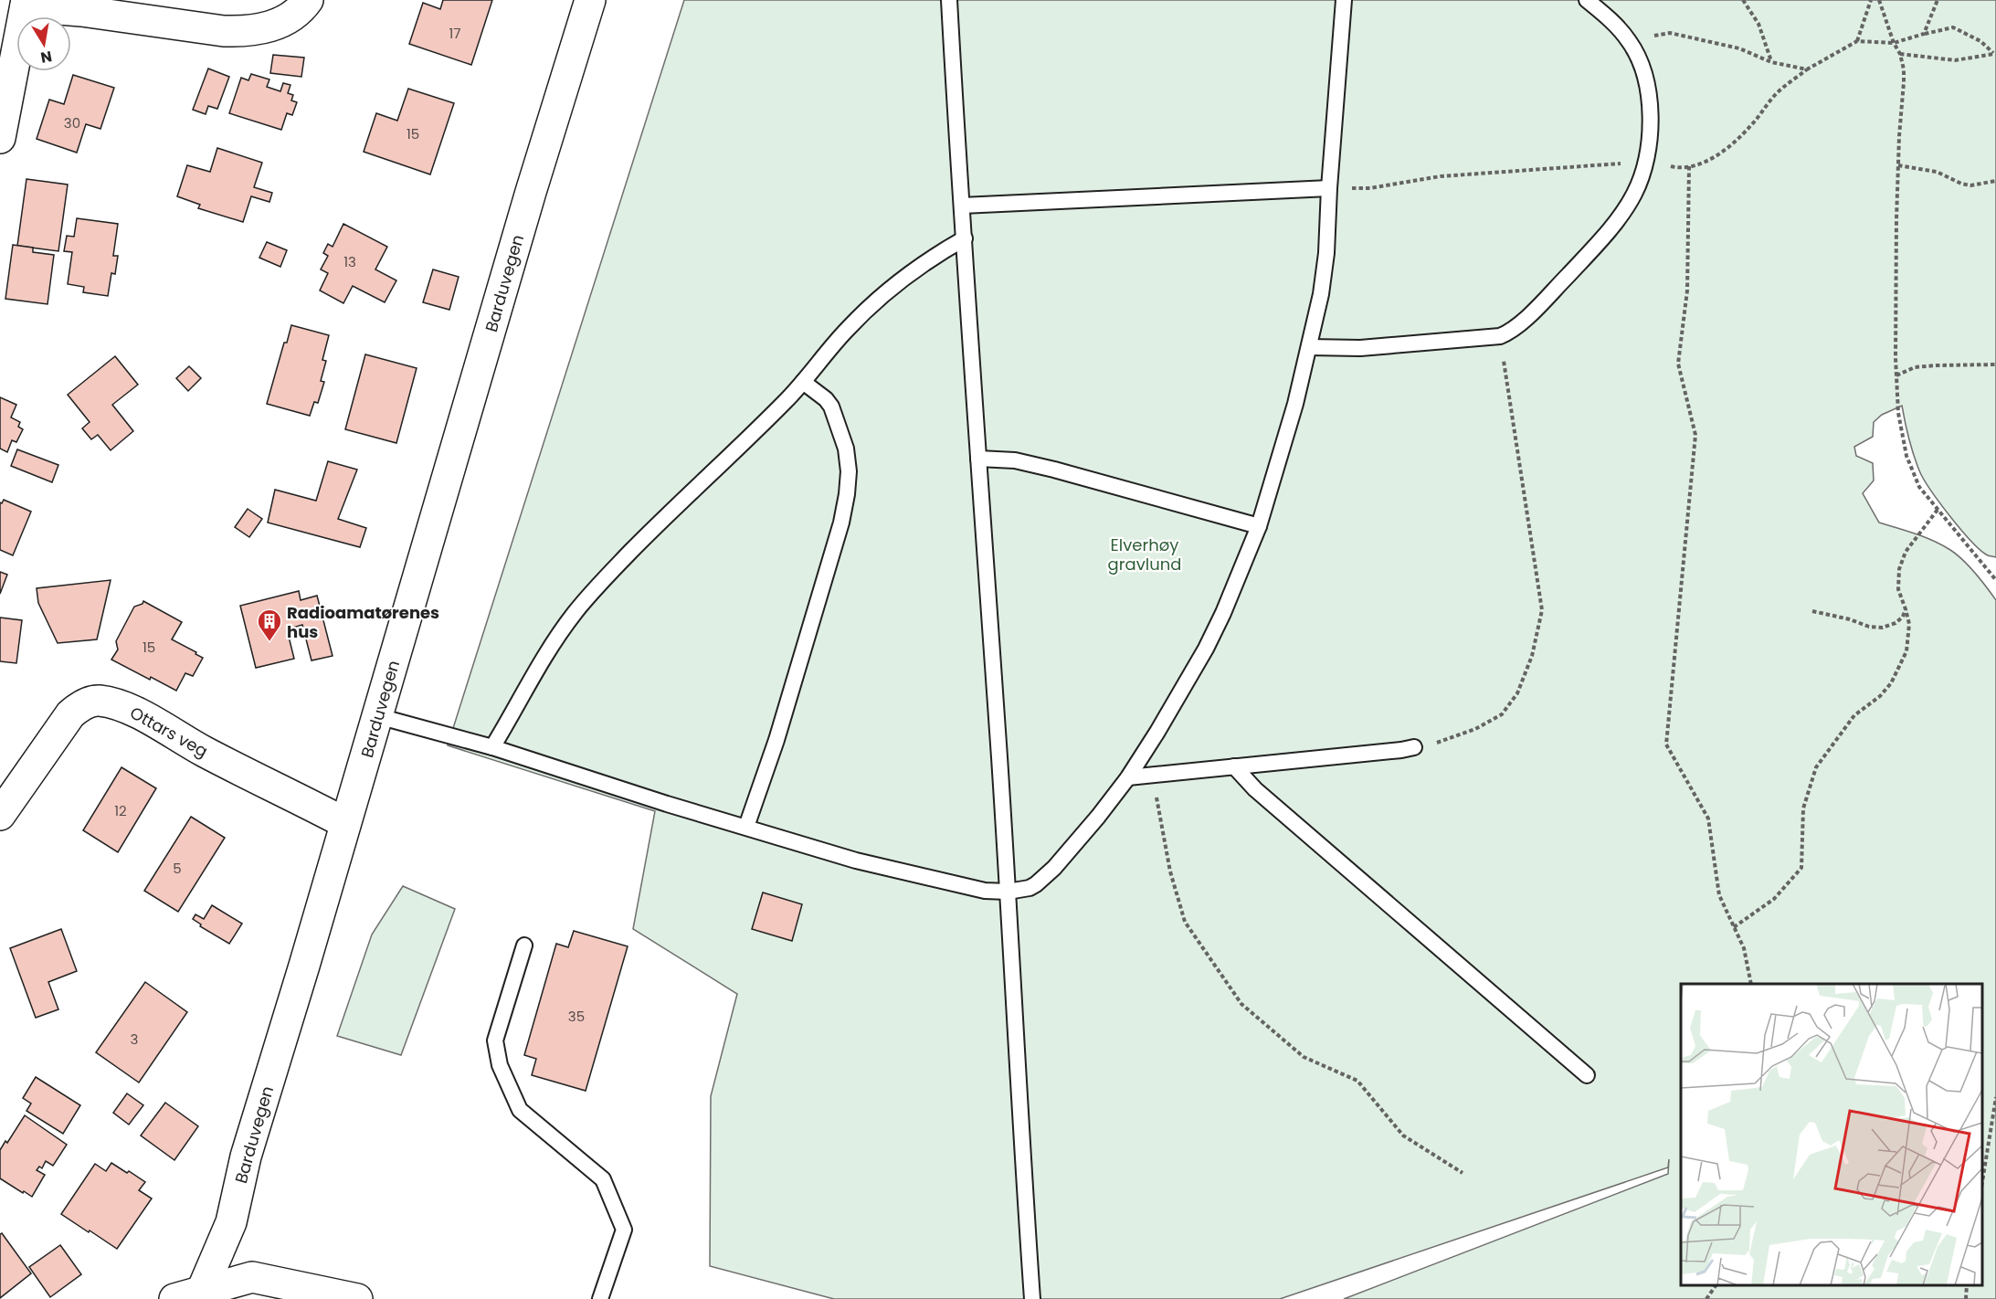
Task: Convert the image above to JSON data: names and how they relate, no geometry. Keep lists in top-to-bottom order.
{
  "streets": {
    "street": ["Barduvegen", "Ottars veg"]
  },
  "crossings": [
    ["Barduvegen", "Ottars veg"]
  ],
  "parks": ["Elverhøy gravlund"],
  "places": {
    "building": ["Radioamatørenes hus"]
  },
  "house_numbers": [
    "17",
    "30",
    "15",
    "13",
    "15",
    "12",
    "5",
    "35",
    "3"
  ],
  "north": "bottom"
}
